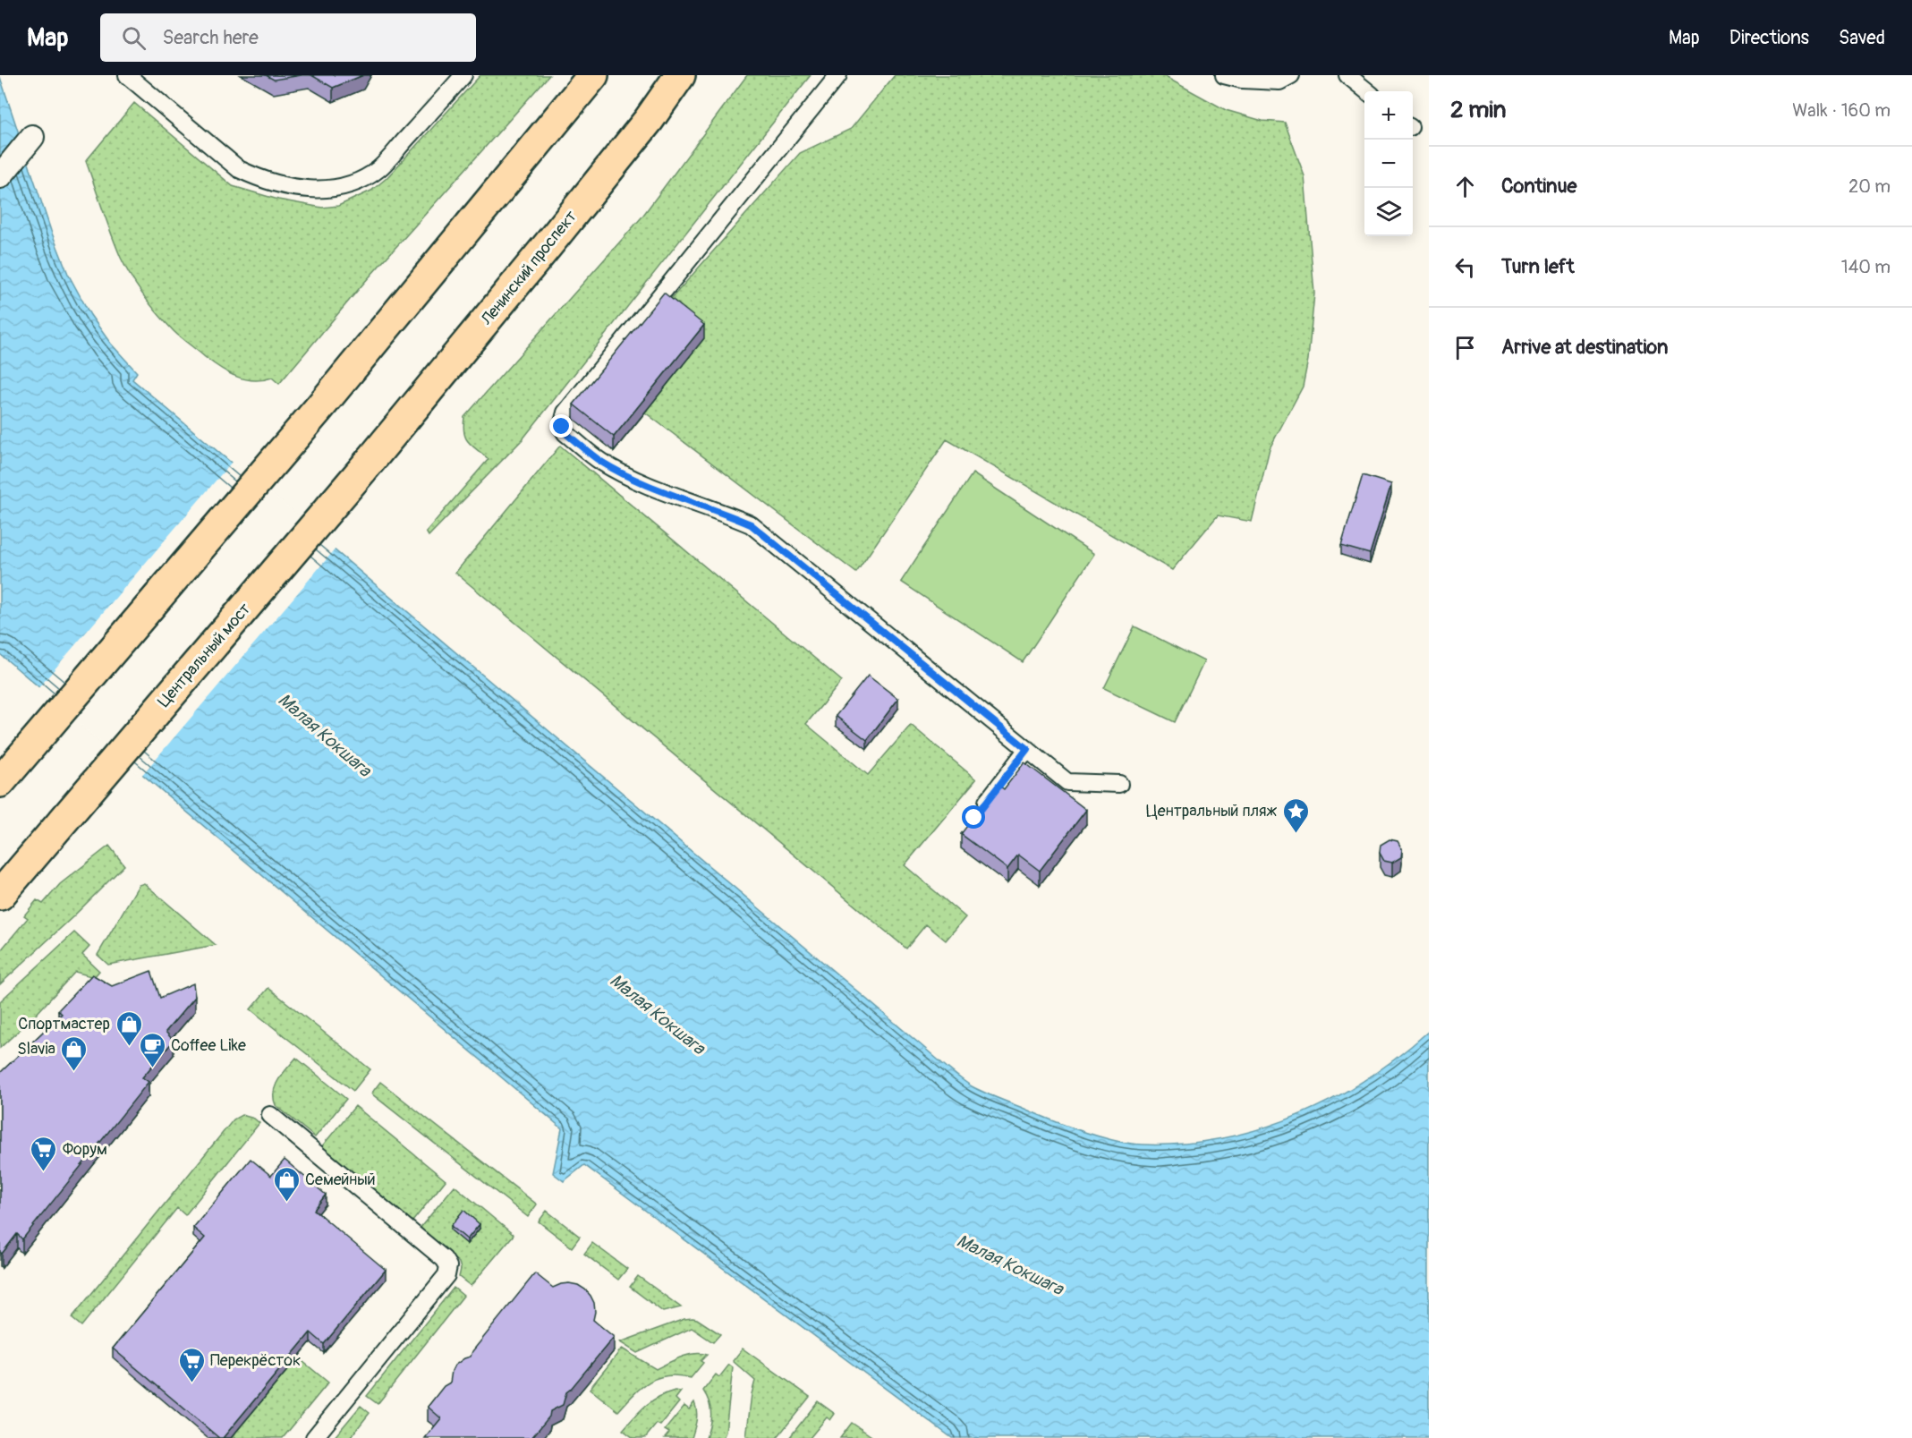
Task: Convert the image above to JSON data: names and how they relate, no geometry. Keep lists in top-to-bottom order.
{
  "streets": {
    "main road": ["Ленинский проспект", "Центральный мост"]
  },
  "crossings": [
    ["Ленинский проспект", "Центральный мост"]
  ],
  "water": ["Малая Кокшага"],
  "places": {
    "place": ["Центральный пляж"],
    "shop": ["Спортмастер", "Slavia", "Семейный"],
    "cafe": ["Coffee Like"],
    "supermarket": ["Форум", "Перекрёсток"]
  },
  "page": {
    "header": "Map",
    "search": "Search here",
    "nav": ["Map", "Directions", "Saved"],
    "heading": ["2 min", "Walk · 160 m"],
    "map_buttons": ["+", "−"],
    "list": [
      ["Continue", "20 m"],
      ["Turn left", "140 m"],
      "Arrive at destination"
    ]
  }
}
